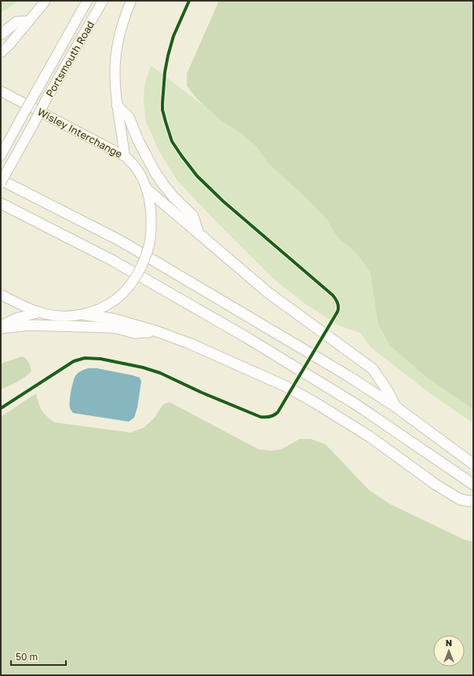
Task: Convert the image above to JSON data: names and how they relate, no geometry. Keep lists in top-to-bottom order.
{
  "streets": {
    "highway": ["Portsmouth Road", "Wisley Interchange"]
  },
  "scale_bar": "50 m",
  "north": "top"
}
